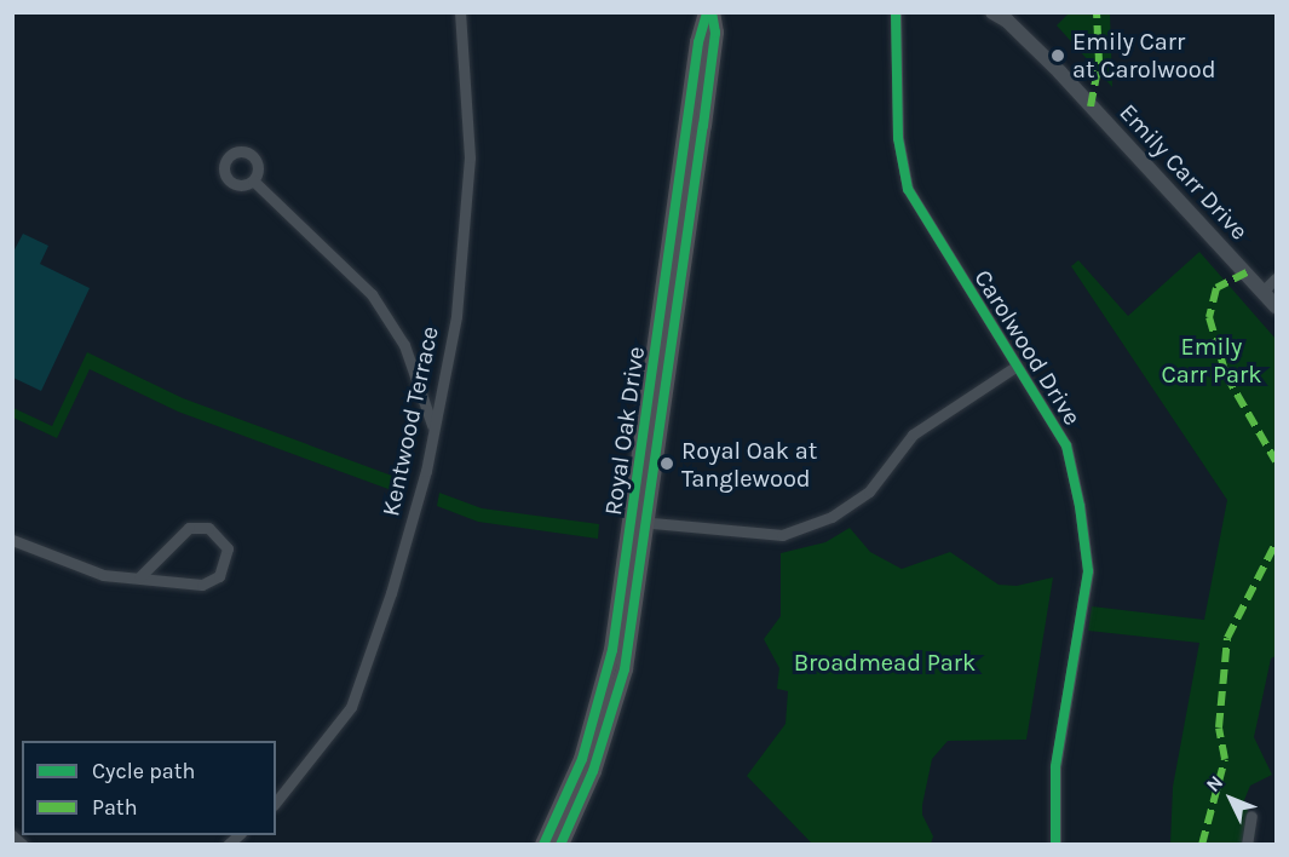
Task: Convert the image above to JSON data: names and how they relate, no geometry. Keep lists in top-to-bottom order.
{
  "streets": {
    "main road": ["Royal Oak Drive"],
    "street": ["Emily Carr Drive", "Carolwood Drive", "Kentwood Terrace"]
  },
  "parks": ["Emily Carr Park", "Broadmead Park"],
  "places": ["Emily Carr at Carolwood", "Royal Oak at Tanglewood"],
  "legend": ["Cycle path", "Path"],
  "north": "top left"
}
